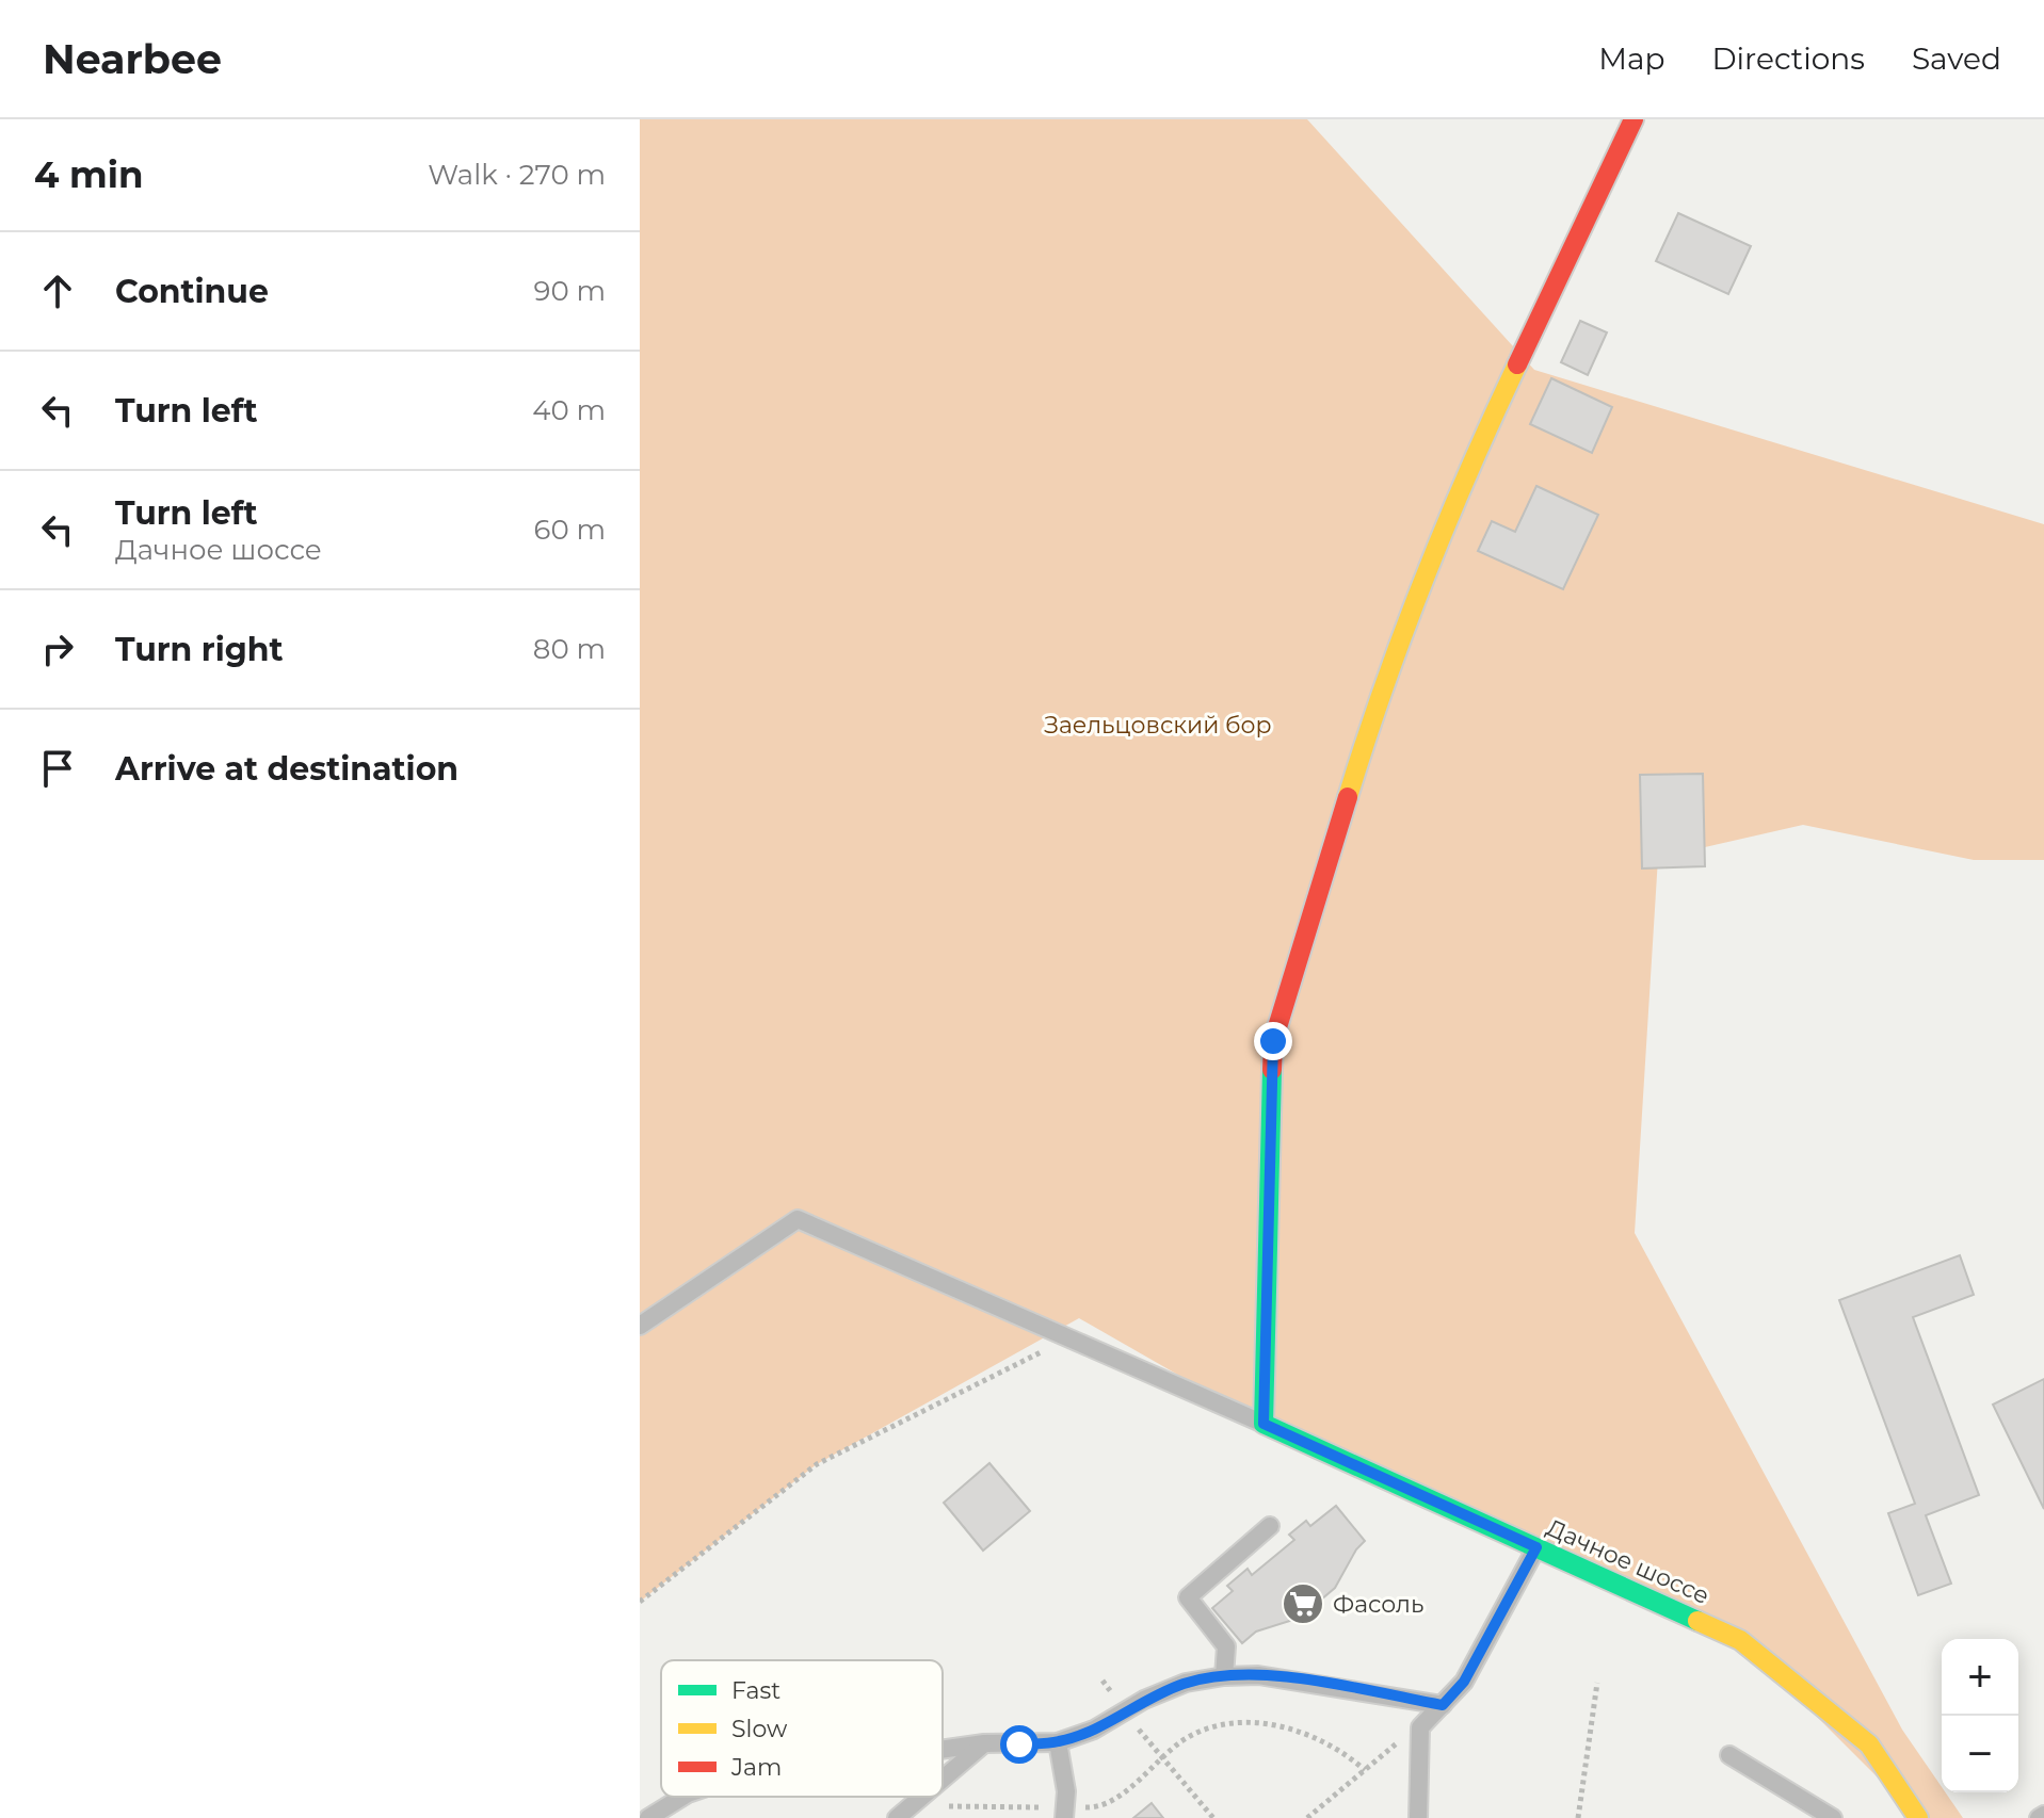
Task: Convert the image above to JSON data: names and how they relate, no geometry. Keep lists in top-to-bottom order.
{
  "streets": {
    "street": ["Дачное шоссе"]
  },
  "parks": ["Заельцовский бор"],
  "places": {
    "supermarket": ["Фасоль"]
  },
  "legend": ["Fast", "Slow", "Jam"],
  "page": {
    "header": "Nearbee",
    "nav": ["Map", "Directions", "Saved"],
    "heading": ["4 min", "Walk · 270 m"],
    "list": [
      ["Continue", "90 m"],
      ["Turn left", "40 m"],
      ["Turn left", "Дачное шоссе", "60 m"],
      ["Turn right", "80 m"],
      "Arrive at destination"
    ],
    "map_buttons": ["+", "−"]
  }
}
